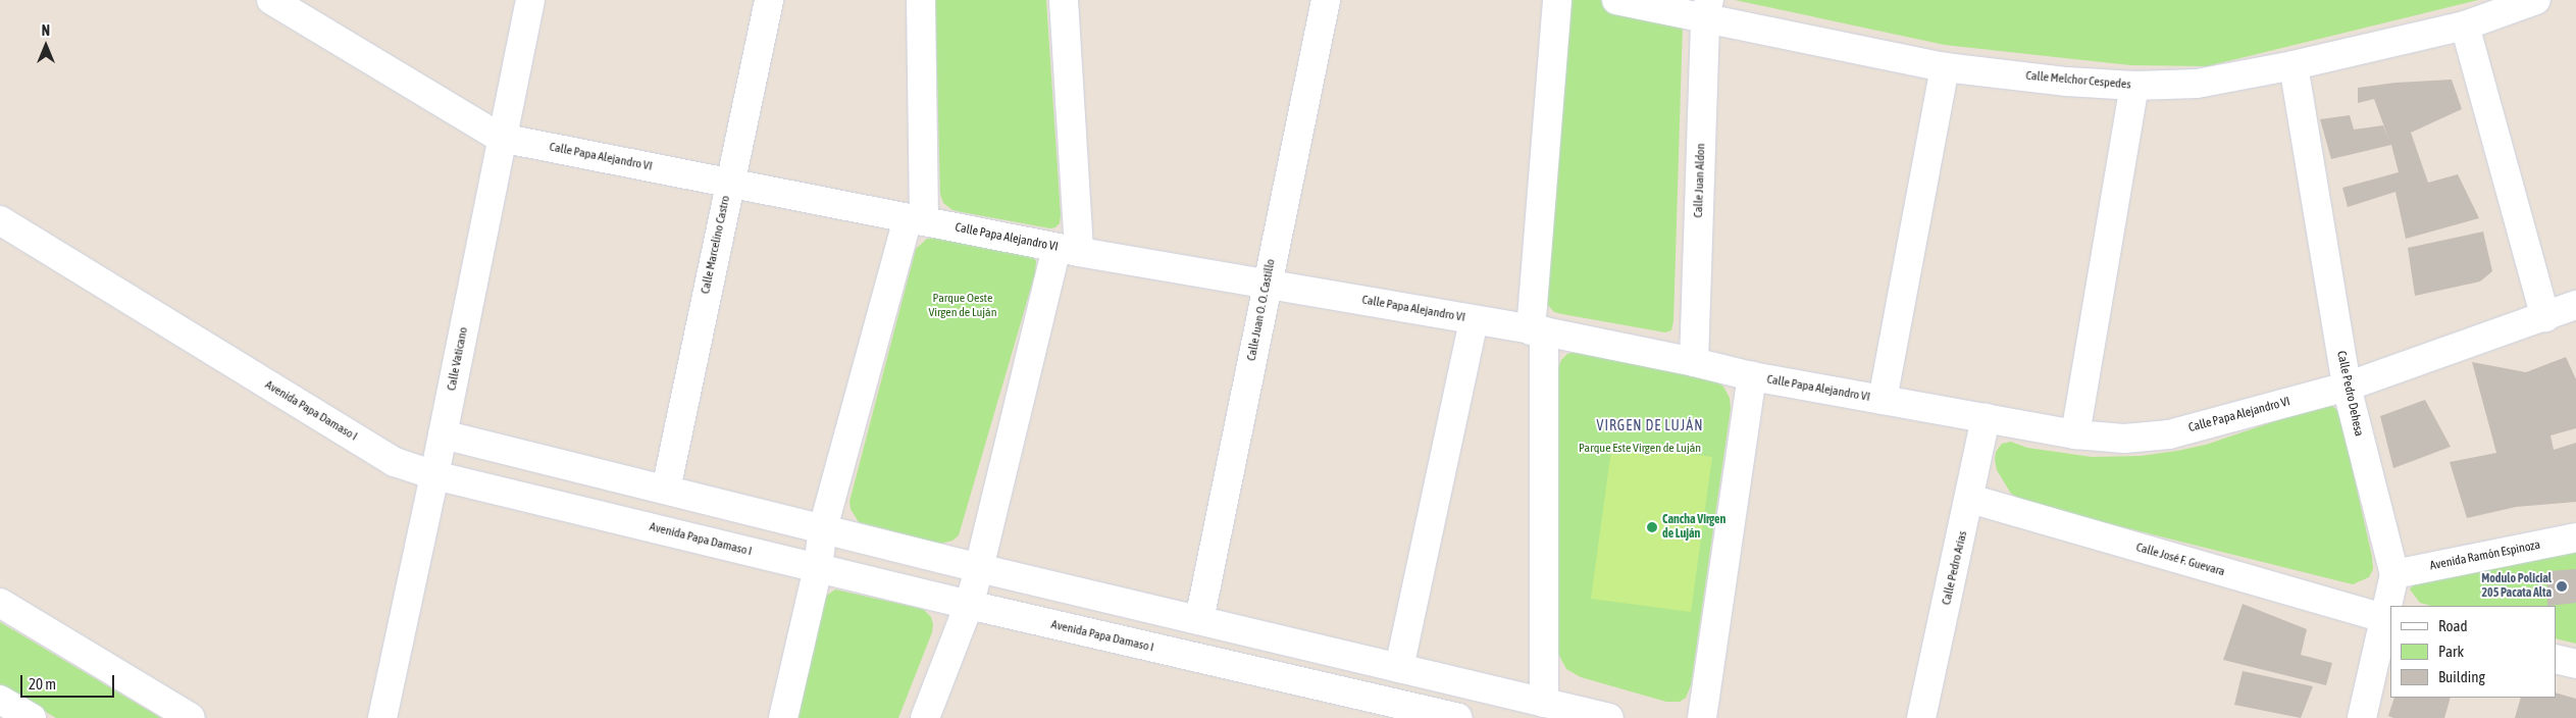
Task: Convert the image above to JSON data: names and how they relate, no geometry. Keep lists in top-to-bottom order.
{
  "streets": {
    "street": [
      "Calle Melchor Cespedes",
      "Calle Papa Alejandro VI",
      "Calle Juan Aldon",
      "Calle Marcelino Castro",
      "Calle Juan O. O. Castillo",
      "Calle Vaticano",
      "Calle Pedro Dehesa",
      "Avenida Papa Damaso I",
      "Avenida Ramón Espinoza",
      "Calle José F. Guevara",
      "Calle Pedro Arias"
    ]
  },
  "crossings": [
    ["Calle Melchor Cespedes", "Calle Juan Aldon"],
    ["Calle Melchor Cespedes", "Calle Pedro Dehesa"],
    ["Calle Papa Alejandro VI", "Calle Juan Aldon"],
    ["Calle Papa Alejandro VI", "Calle Marcelino Castro"],
    ["Calle Papa Alejandro VI", "Calle Juan O. O. Castillo"],
    ["Calle Papa Alejandro VI", "Calle Vaticano"],
    ["Calle Papa Alejandro VI", "Calle Pedro Dehesa"],
    ["Calle Papa Alejandro VI", "Calle Pedro Arias"],
    ["Calle Vaticano", "Avenida Papa Damaso I"],
    ["Calle Pedro Dehesa", "Avenida Ramón Espinoza"],
    ["Calle Pedro Dehesa", "Calle José F. Guevara"],
    ["Calle José F. Guevara", "Calle Pedro Arias"]
  ],
  "districts": ["VIRGEN DE LUJÁN"],
  "parks": ["Parque Oeste Virgen de Luján", "Parque Este Virgen de Luján"],
  "places": ["Cancha Virgen de Luján", "Modulo Policial 205 Pacata Alta"],
  "legend": ["Road", "Park", "Building"],
  "scale_bar": "20 m",
  "north": "top"
}
